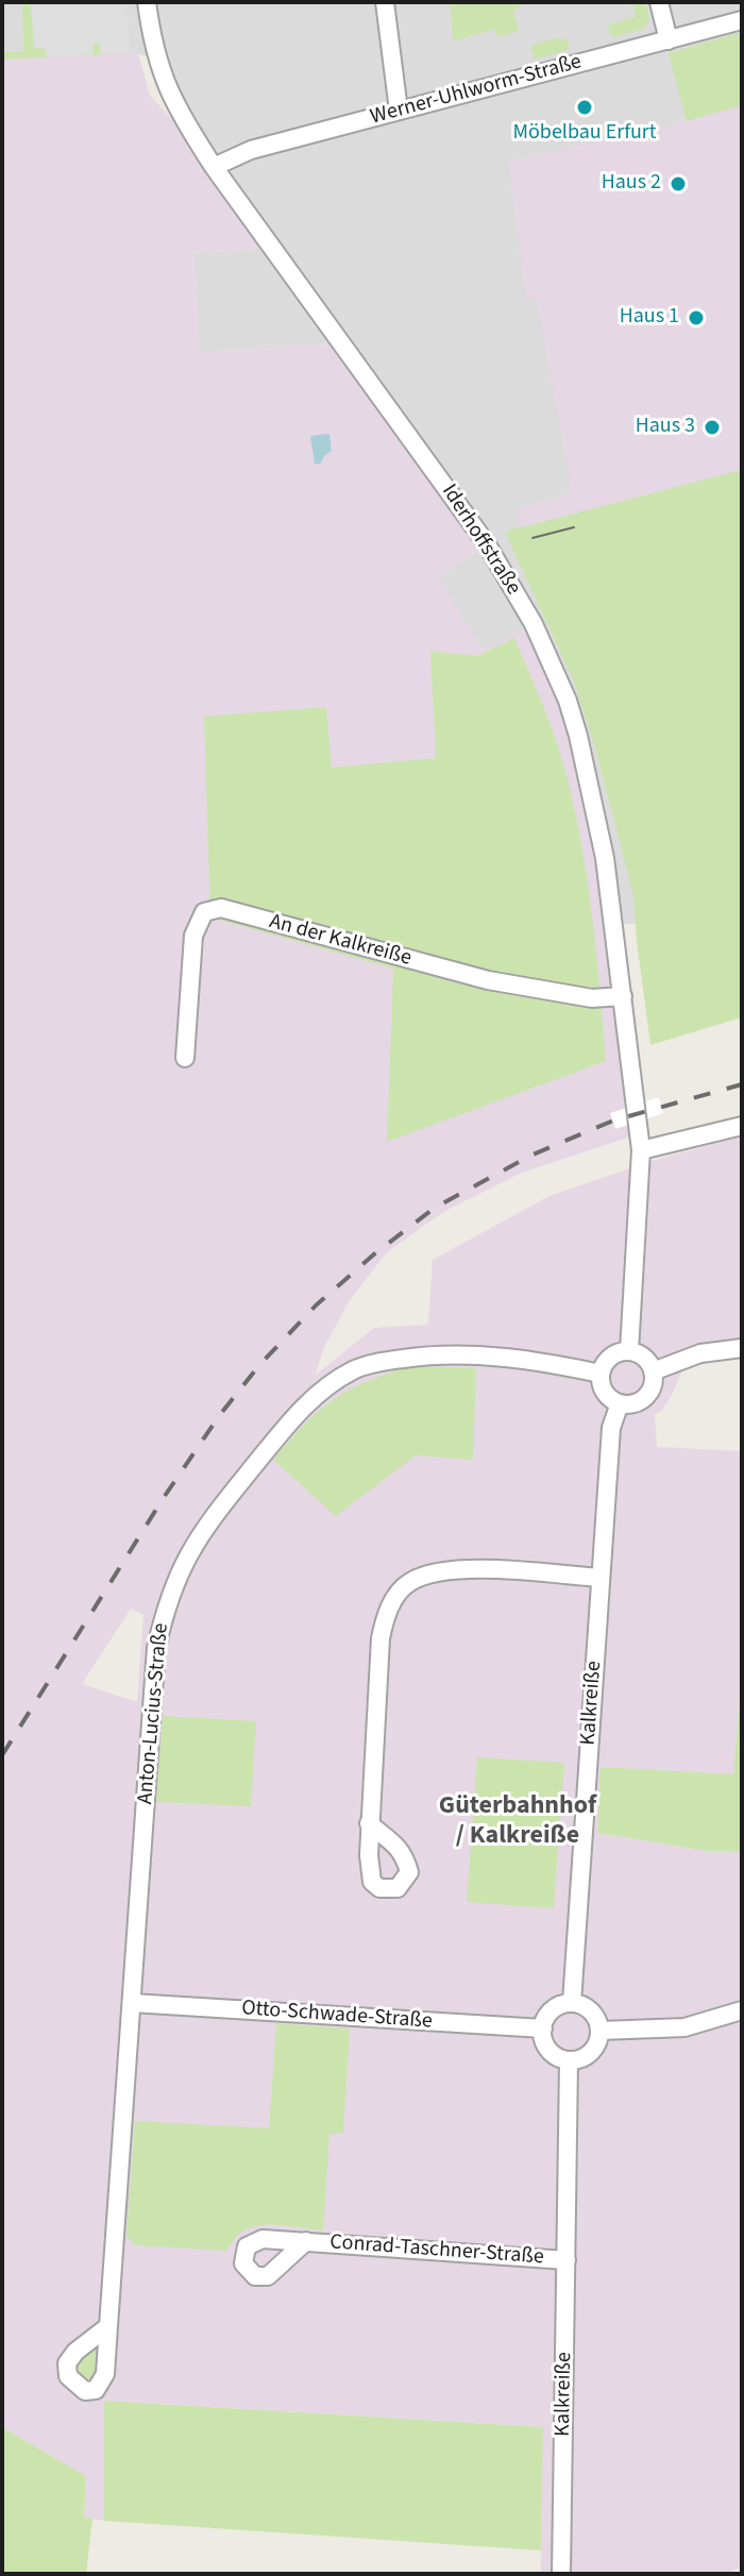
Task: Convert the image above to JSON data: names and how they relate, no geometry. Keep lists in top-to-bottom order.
{
  "streets": {
    "street": [
      "Werner-Uhlworm-Straße",
      "Iderhoffstraße",
      "An der Kalkreiße",
      "Kalkreiße",
      "Anton-Lucius-Straße",
      "Otto-Schwade-Straße",
      "Conrad-Taschner-Straße"
    ]
  },
  "crossings": [
    ["Werner-Uhlworm-Straße", "Iderhoffstraße"],
    ["Iderhoffstraße", "An der Kalkreiße"],
    ["Kalkreiße", "Anton-Lucius-Straße"],
    ["Kalkreiße", "Otto-Schwade-Straße"],
    ["Kalkreiße", "Conrad-Taschner-Straße"],
    ["Anton-Lucius-Straße", "Otto-Schwade-Straße"]
  ],
  "districts": ["Güterbahnhof / Kalkreiße"],
  "places": [
    "Möbelbau Erfurt",
    "Haus 2",
    "Haus 1",
    "Haus 3"
  ]
}
